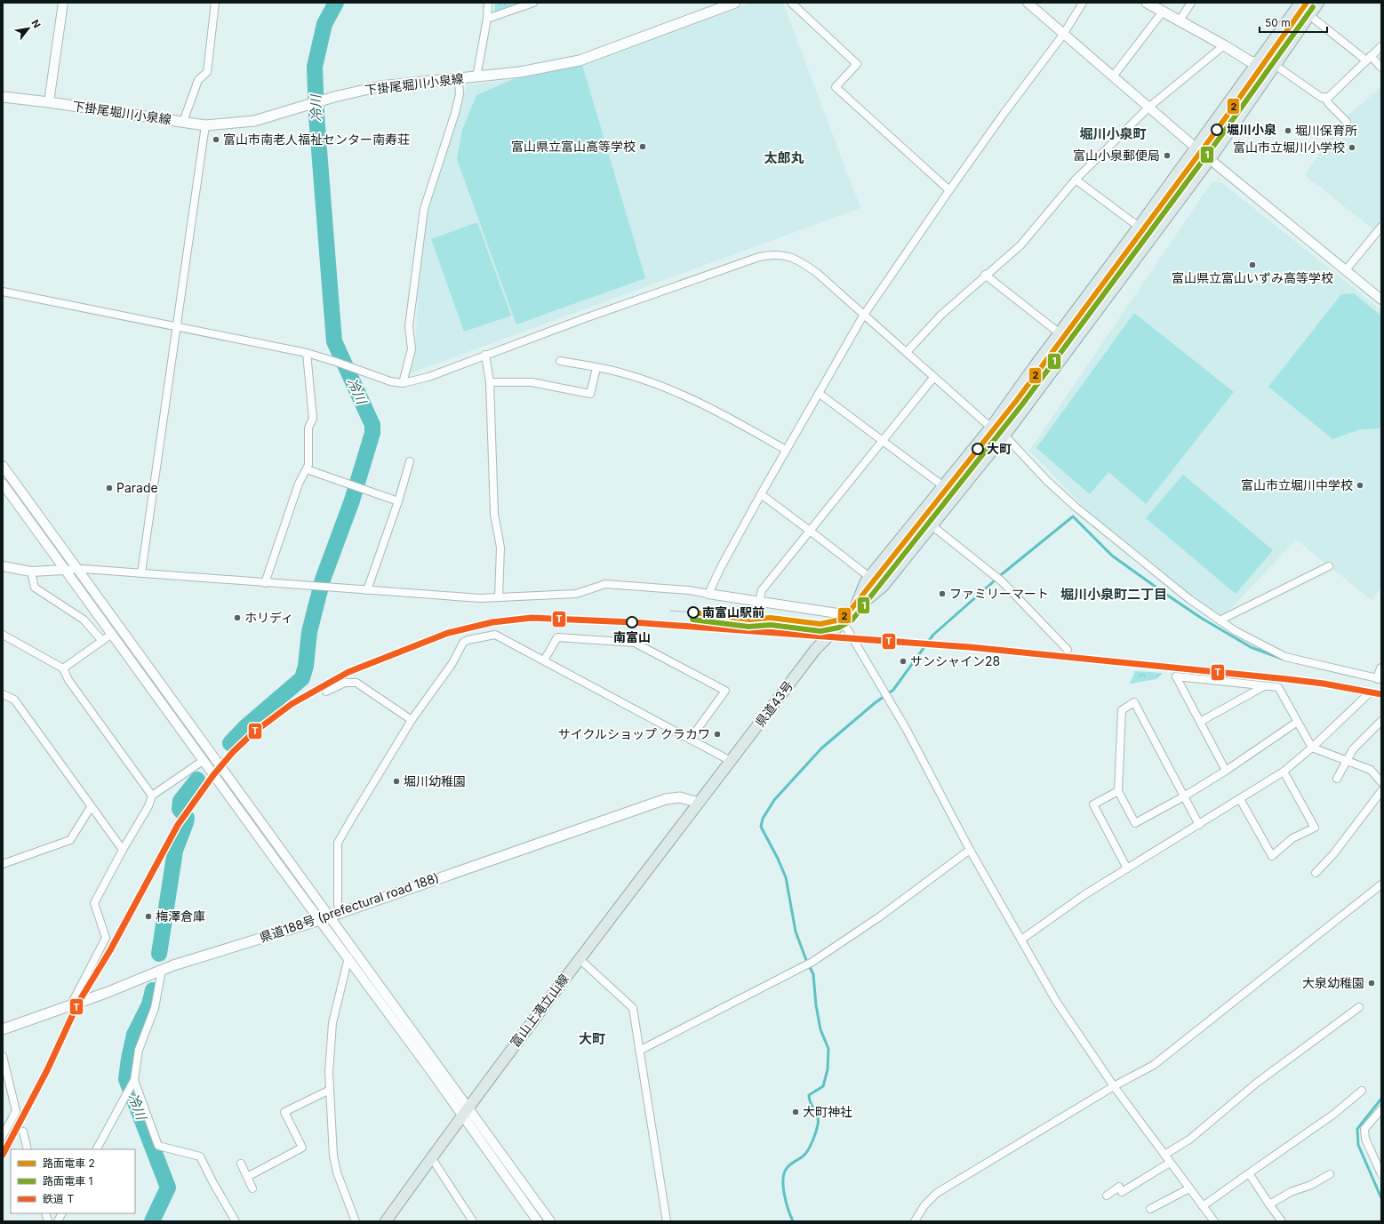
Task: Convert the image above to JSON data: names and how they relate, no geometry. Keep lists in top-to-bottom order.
{
  "streets": {
    "main road": [
      "下掛尾堀川小泉線",
      "県道43号",
      "県道188号 (prefectural road 188)",
      "富山上滝立山線"
    ]
  },
  "crossings": [
    ["県道43号", "県道188号 (prefectural road 188)"],
    ["県道43号", "富山上滝立山線"],
    ["県道188号 (prefectural road 188)", "富山上滝立山線"]
  ],
  "districts": [
    "堀川小泉町",
    "太郎丸",
    "堀川小泉町二丁目",
    "大町"
  ],
  "water": ["冷川"],
  "places": [
    "堀川小泉",
    "堀川保育所",
    "富山市南老人福祉センター南寿荘",
    "富山県立富山高等学校",
    "富山市立堀川小学校",
    "富山小泉郵便局",
    "富山県立富山いずみ高等学校",
    "大町",
    "富山市立堀川中学校",
    "Parade",
    "ファミリーマート",
    "南富山駅前",
    "ホリディ",
    "南富山",
    "サンシャイン28",
    "サイクルショップ クラカワ",
    "堀川幼稚園",
    "梅澤倉庫",
    "大泉幼稚園",
    "大町神社"
  ],
  "lines": ["tram line 2", "tram line 1", "rail line T"],
  "legend": ["路面電車 2", "路面電車 1", "鉄道 T"],
  "scale_bar": "50 m",
  "north": "top right"
}
